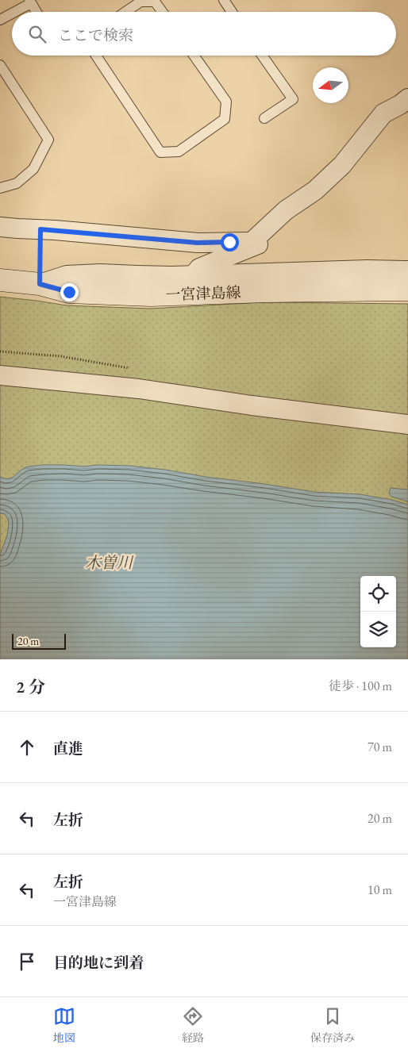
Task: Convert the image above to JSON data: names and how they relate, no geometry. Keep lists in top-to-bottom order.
{
  "streets": {
    "main road": ["一宮津島線"]
  },
  "water": ["木曽川"],
  "scale_bar": "20 m",
  "north": "left",
  "page": {
    "search": "ここで検索",
    "scale": "20 m",
    "heading": ["2 分", "徒歩 · 100 m"],
    "list": [
      ["直進", "70 m"],
      ["左折", "20 m"],
      ["左折", "一宮津島線", "10 m"],
      "目的地に到着"
    ],
    "nav": ["地図", "経路", "保存済み"]
  }
}
